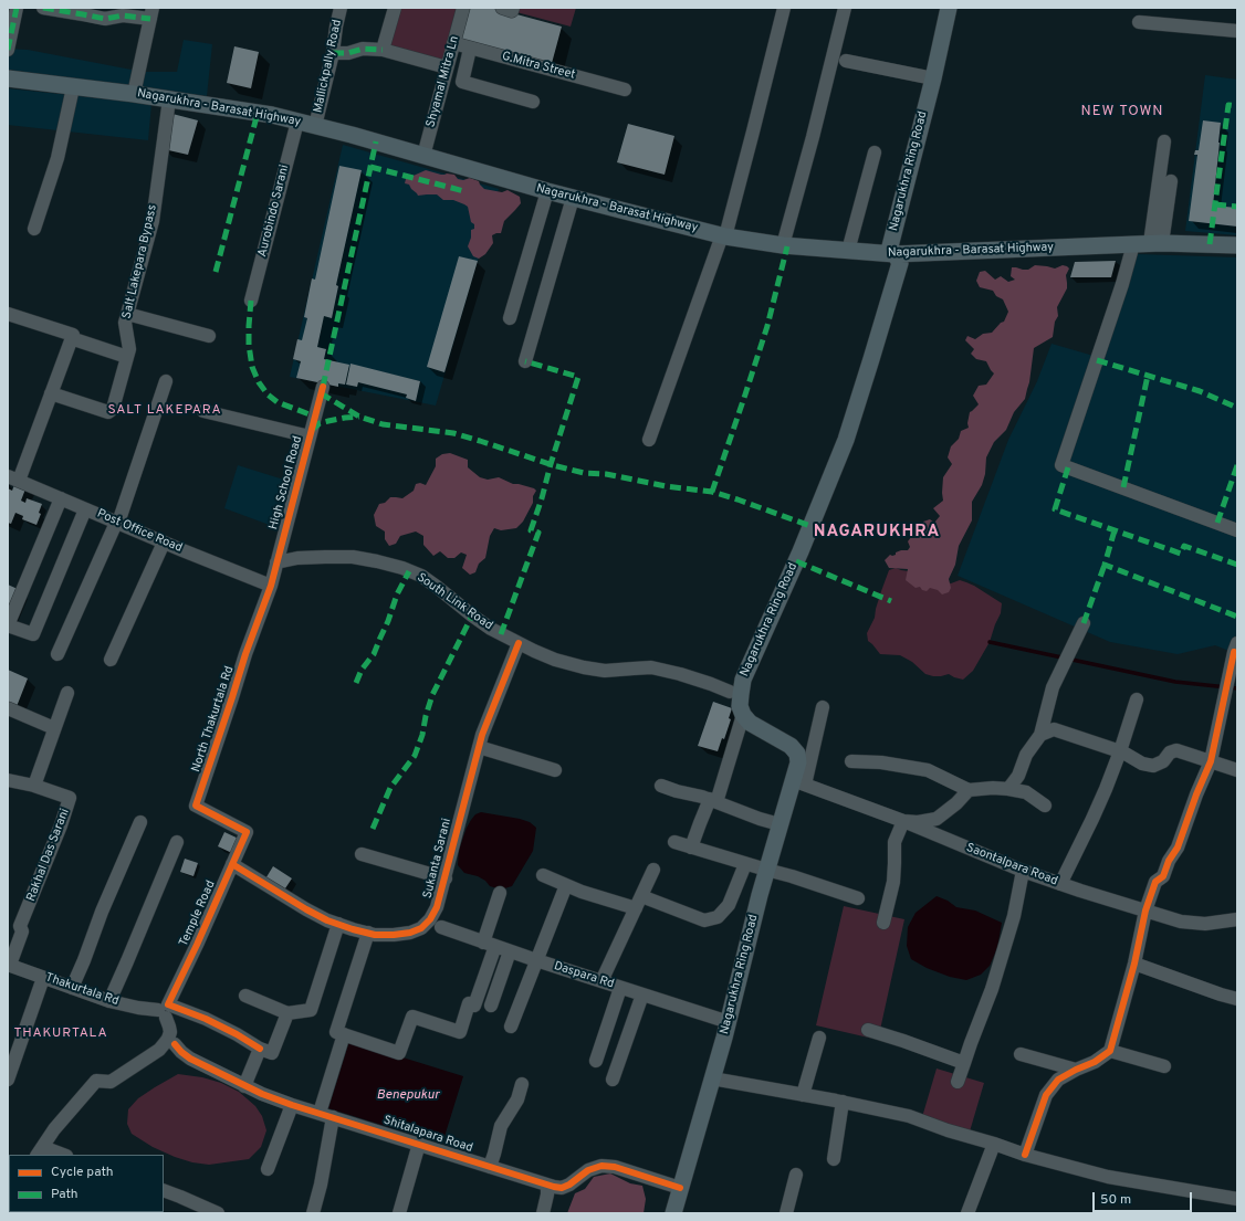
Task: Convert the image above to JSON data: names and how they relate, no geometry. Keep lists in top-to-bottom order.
{
  "streets": {
    "main road": ["Nagarukhra - Barasat Highway", "Nagarukhra Ring Road"],
    "street": [
      "Mallickpally Road",
      "G.Mitra Street",
      "Shyamal Mitra Ln",
      "Aurobindo Sarani",
      "Salt Lakepara Bypass",
      "High School Road",
      "Post Office Road",
      "South Link Road",
      "North Thakurtala Rd",
      "Rakhal Das Sarani",
      "Sukanta Sarani",
      "Saontalpara Road",
      "Temple Road",
      "Daspara Rd",
      "Thakurtala Rd",
      "Shitalapara Road"
    ]
  },
  "crossings": [
    ["Mallickpally Road", "Nagarukhra - Barasat Highway"],
    ["G.Mitra Street", "Shyamal Mitra Ln"],
    ["Shyamal Mitra Ln", "Nagarukhra - Barasat Highway"],
    ["Nagarukhra - Barasat Highway", "Nagarukhra Ring Road"],
    ["Nagarukhra - Barasat Highway", "Aurobindo Sarani"],
    ["Nagarukhra - Barasat Highway", "Salt Lakepara Bypass"],
    ["Nagarukhra Ring Road", "Saontalpara Road"],
    ["Nagarukhra Ring Road", "Daspara Rd"],
    ["Nagarukhra Ring Road", "Shitalapara Road"],
    ["High School Road", "Post Office Road"],
    ["High School Road", "South Link Road"],
    ["High School Road", "North Thakurtala Rd"],
    ["Post Office Road", "North Thakurtala Rd"],
    ["South Link Road", "Sukanta Sarani"],
    ["North Thakurtala Rd", "Temple Road"],
    ["Rakhal Das Sarani", "Thakurtala Rd"],
    ["Sukanta Sarani", "Daspara Rd"],
    ["Temple Road", "Thakurtala Rd"]
  ],
  "districts": [
    "NEW TOWN",
    "SALT LAKEPARA",
    "NAGARUKHRA",
    "THAKURTALA"
  ],
  "water": ["Benepukur"],
  "legend": ["Cycle path", "Path"],
  "scale_bar": "50 m"
}
